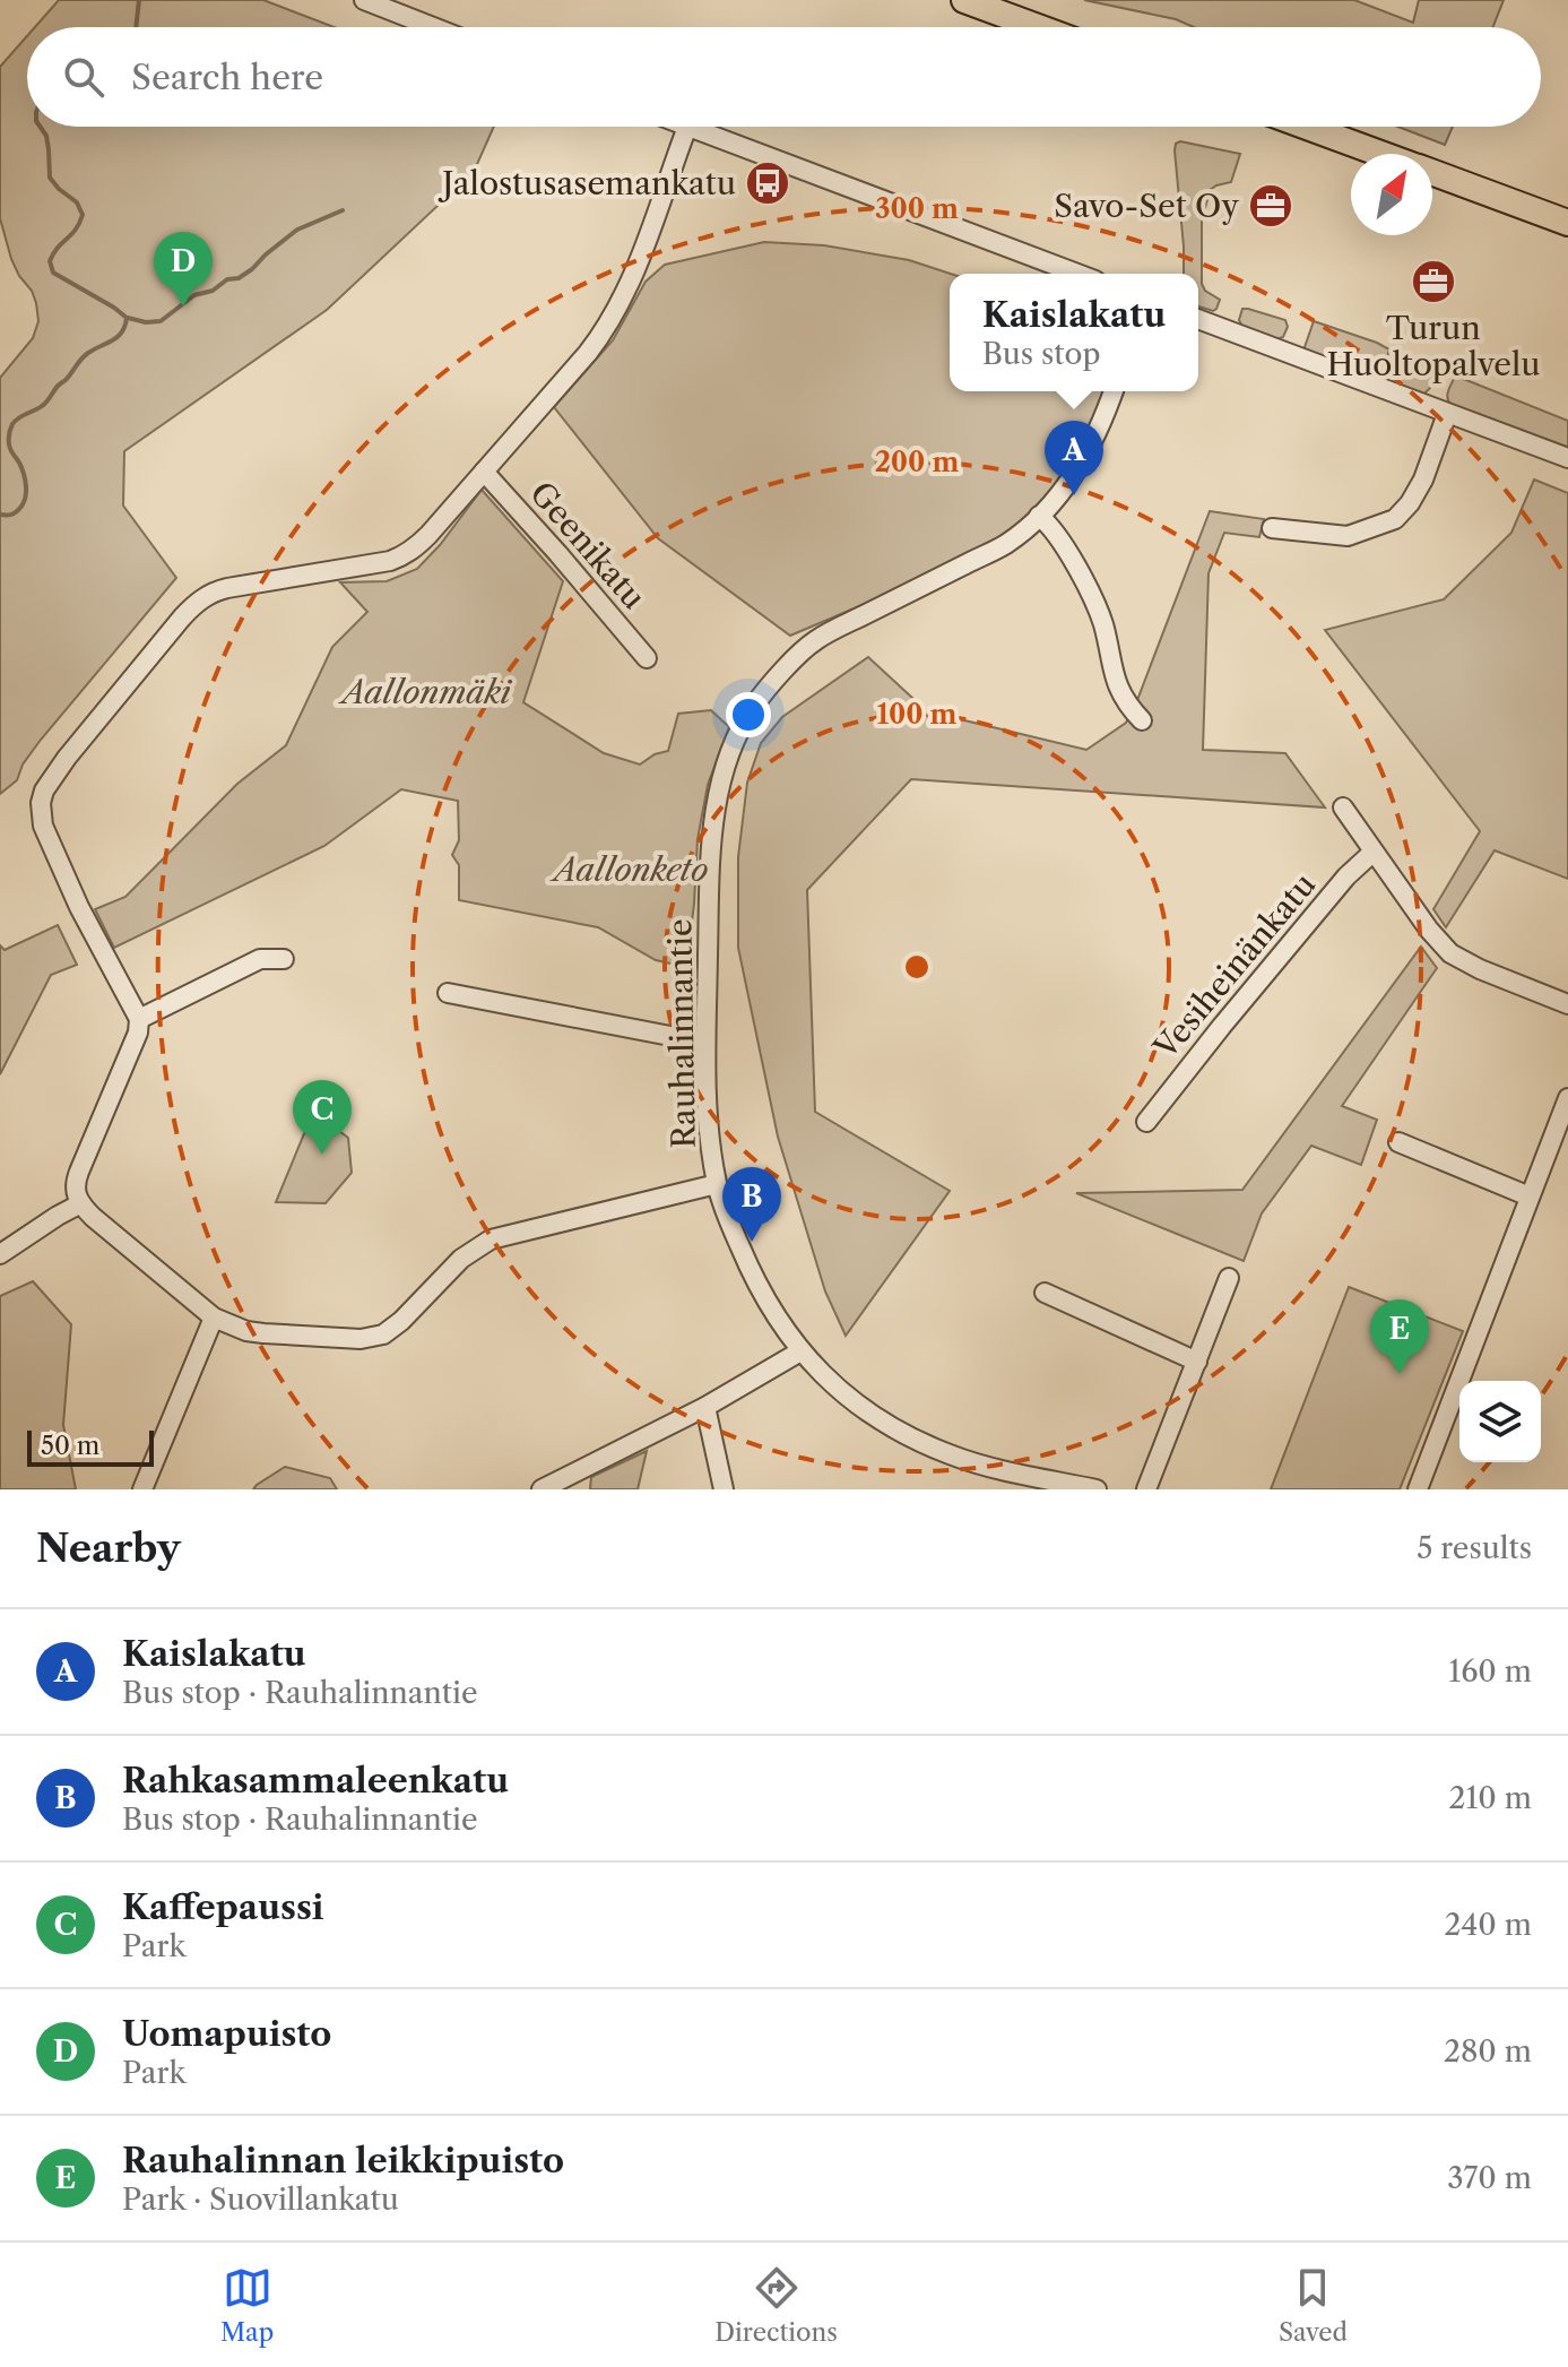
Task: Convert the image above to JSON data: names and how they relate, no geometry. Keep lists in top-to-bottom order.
{
  "streets": {
    "street": ["Geenikatu", "Vesiheinänkatu", "Rauhalinnantie"]
  },
  "parks": ["Aallonmäki", "Aallonketo"],
  "places": {
    "bus stop": ["Jalostusasemankatu"],
    "office": ["Savo-Set Oy", "Turun Huoltopalvelu"]
  },
  "scale_bar": "50 m",
  "north": "top right",
  "page": {
    "search": "Search here",
    "pins": [
      "D",
      "A",
      "C",
      "B",
      "E"
    ],
    "popup": ["Kaislakatu", "Bus stop"],
    "scale": "50 m",
    "heading": ["Nearby", "5 results"],
    "list": [
      {
        "mark": "A",
        "name": "Kaislakatu",
        "note": "Bus stop · Rauhalinnantie",
        "value": "160 m"
      },
      {
        "mark": "B",
        "name": "Rahkasammaleenkatu",
        "note": "Bus stop · Rauhalinnantie",
        "value": "210 m"
      },
      {
        "mark": "C",
        "name": "Kaffepaussi",
        "note": "Park",
        "value": "240 m"
      },
      {
        "mark": "D",
        "name": "Uomapuisto",
        "note": "Park",
        "value": "280 m"
      },
      {
        "mark": "E",
        "name": "Rauhalinnan leikkipuisto",
        "note": "Park · Suovillankatu",
        "value": "370 m"
      }
    ],
    "nav": ["Map", "Directions", "Saved"]
  },
  "rings": ["300 m", "200 m", "100 m"]
}
